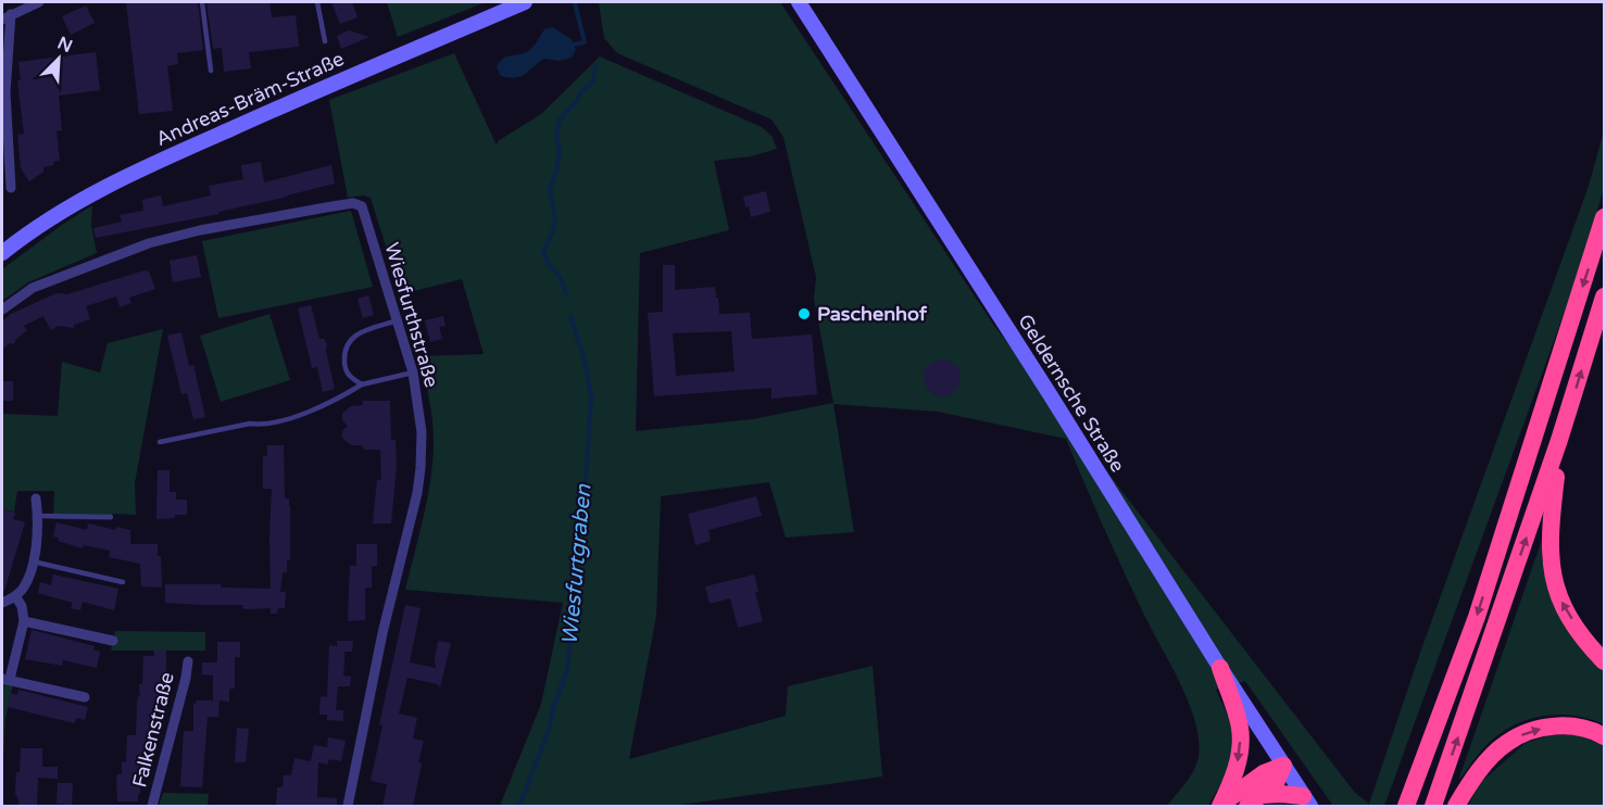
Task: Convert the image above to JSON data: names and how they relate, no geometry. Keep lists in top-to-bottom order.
{
  "streets": {
    "main road": ["Andreas-Bräm-Straße", "Geldernsche Straße"],
    "street": ["Wiesfurthstraße", "Falkenstraße"]
  },
  "water": ["Wiesfurtgraben"],
  "places": ["Paschenhof"],
  "north": "top right"
}
